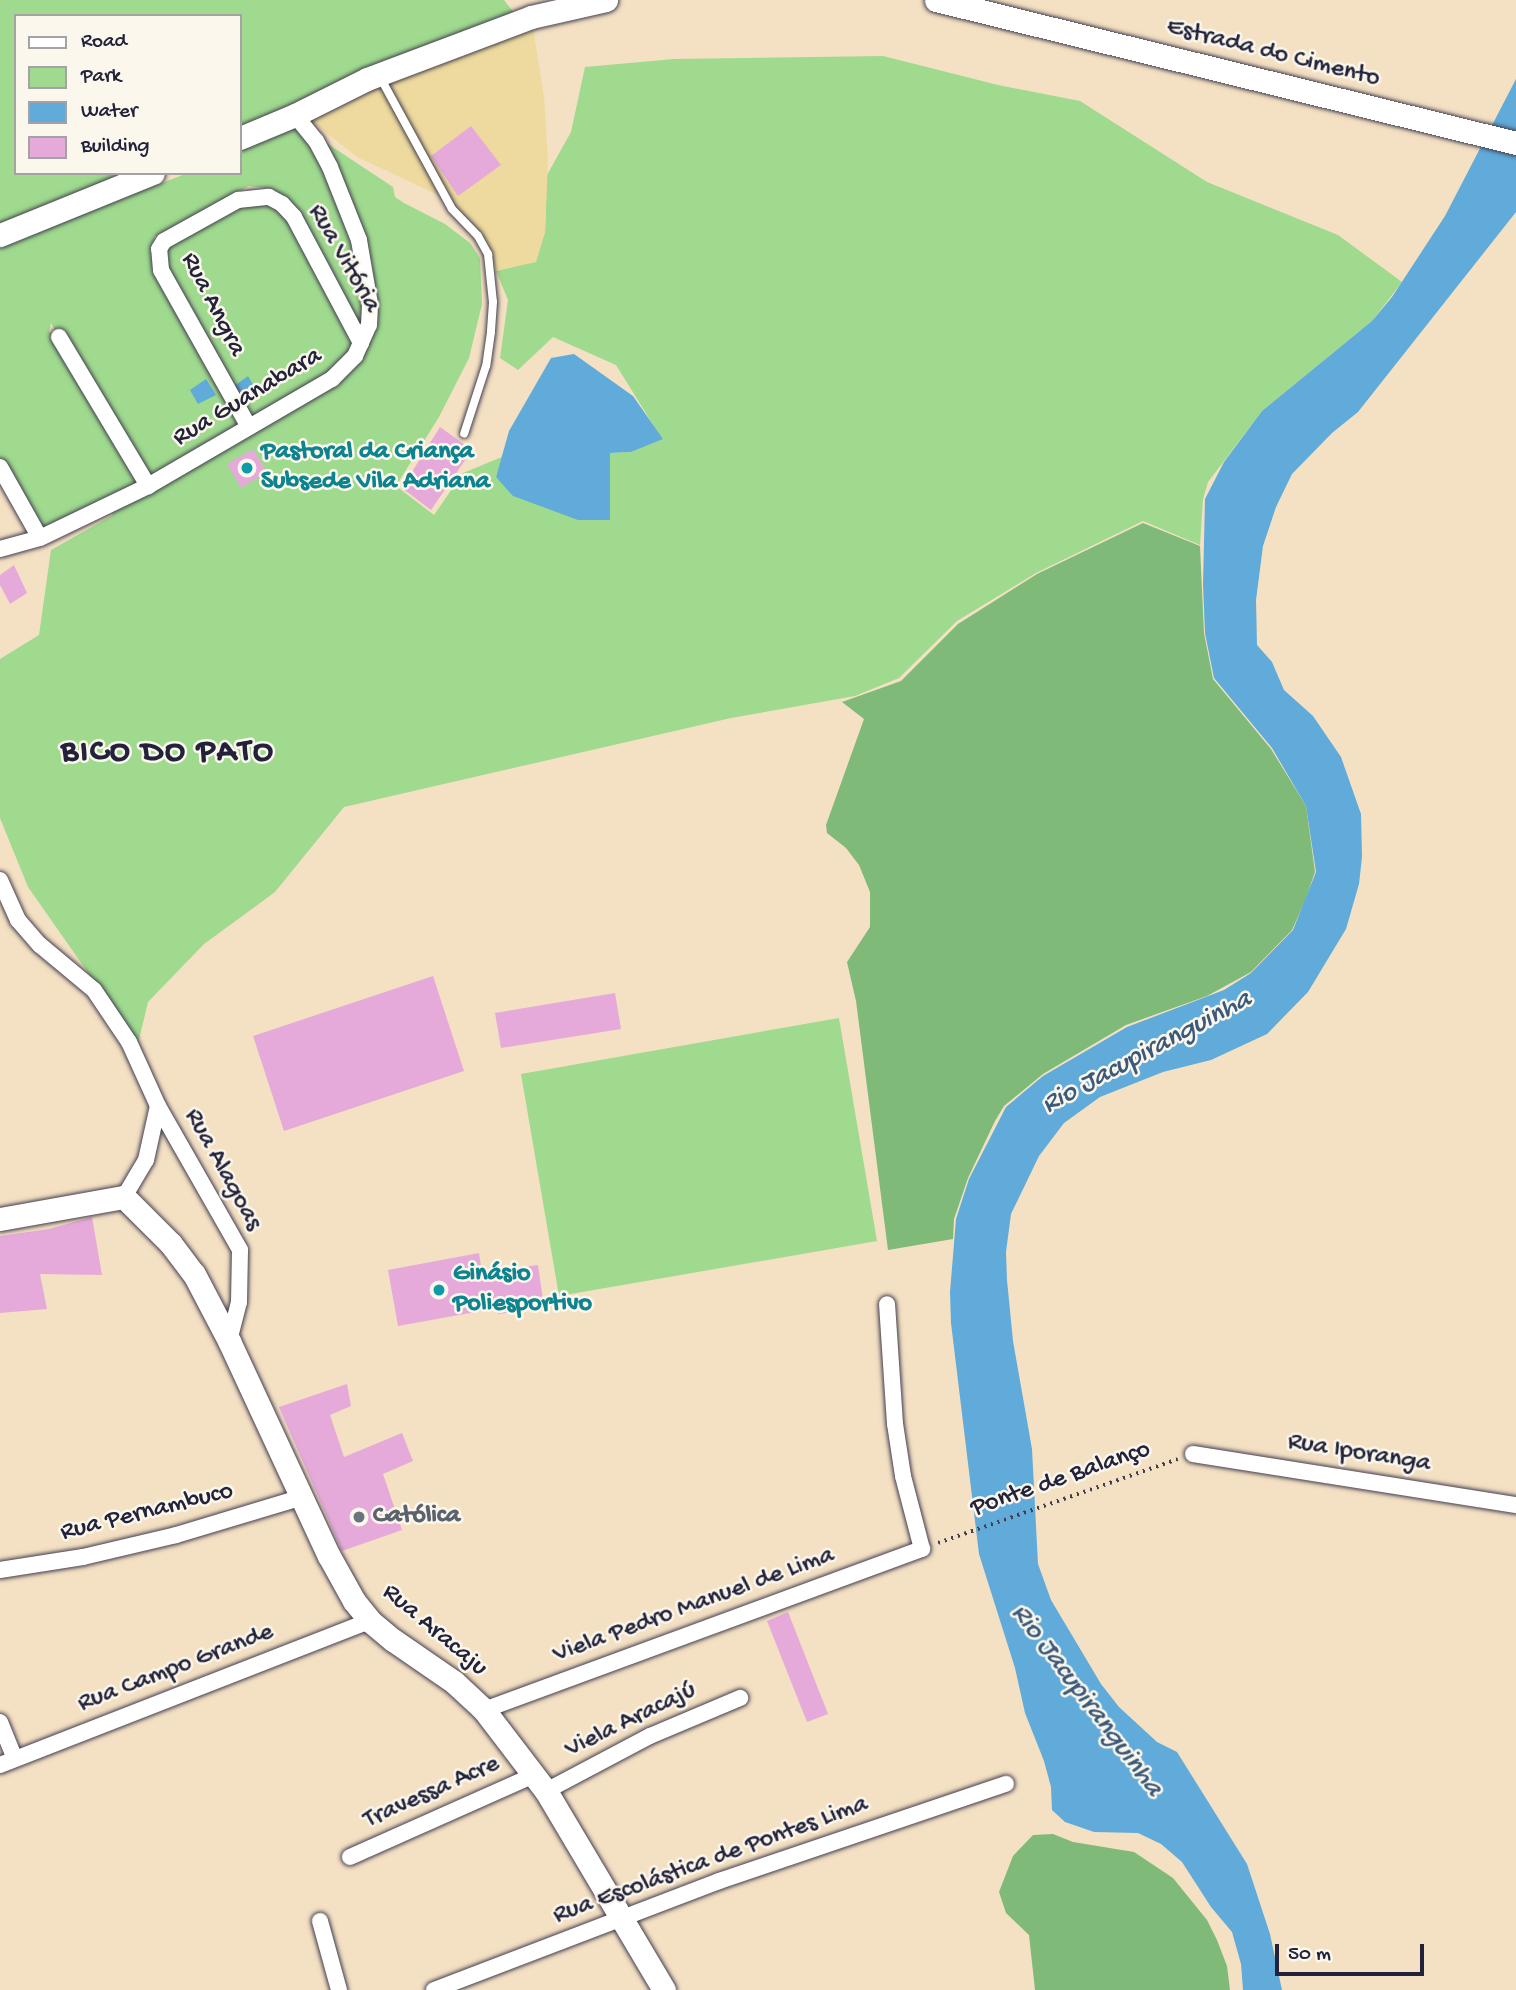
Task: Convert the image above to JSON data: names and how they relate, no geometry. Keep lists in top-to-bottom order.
{
  "streets": {
    "street": [
      "Estrada do Cimento",
      "Rua Vitória",
      "Rua Angra",
      "Rua Guanabara",
      "Rua Alagoas",
      "Rua Iporanga",
      "Rua Pernambuco",
      "Viela Pedro Manuel de Lima",
      "Rua Aracaju",
      "Rua Campo Grande",
      "Viela Aracajú",
      "Travessa Acre",
      "Rua Escolástica de Pontes Lima"
    ],
    "path": ["Ponte de Balanço"]
  },
  "crossings": [
    ["Rua Vitória", "Rua Angra"],
    ["Rua Vitória", "Rua Guanabara"],
    ["Rua Angra", "Rua Guanabara"],
    ["Rua Alagoas", "Rua Aracaju"],
    ["Rua Iporanga", "Ponte de Balanço"],
    ["Rua Pernambuco", "Rua Aracaju"],
    ["Viela Pedro Manuel de Lima", "Rua Aracaju"],
    ["Rua Aracaju", "Rua Campo Grande"],
    ["Rua Aracaju", "Viela Aracajú"],
    ["Rua Aracaju", "Travessa Acre"],
    ["Rua Aracaju", "Rua Escolástica de Pontes Lima"],
    ["Viela Aracajú", "Travessa Acre"]
  ],
  "districts": ["BICO DO PATO"],
  "water": ["Rio Jacupiranguinha"],
  "places": ["Pastoral da Criança Subsede Vila Adriana", "Ginásio Poliesportivo", "Católica"],
  "legend": [
    "Road",
    "Park",
    "Water",
    "Building"
  ],
  "scale_bar": "50 m"
}
